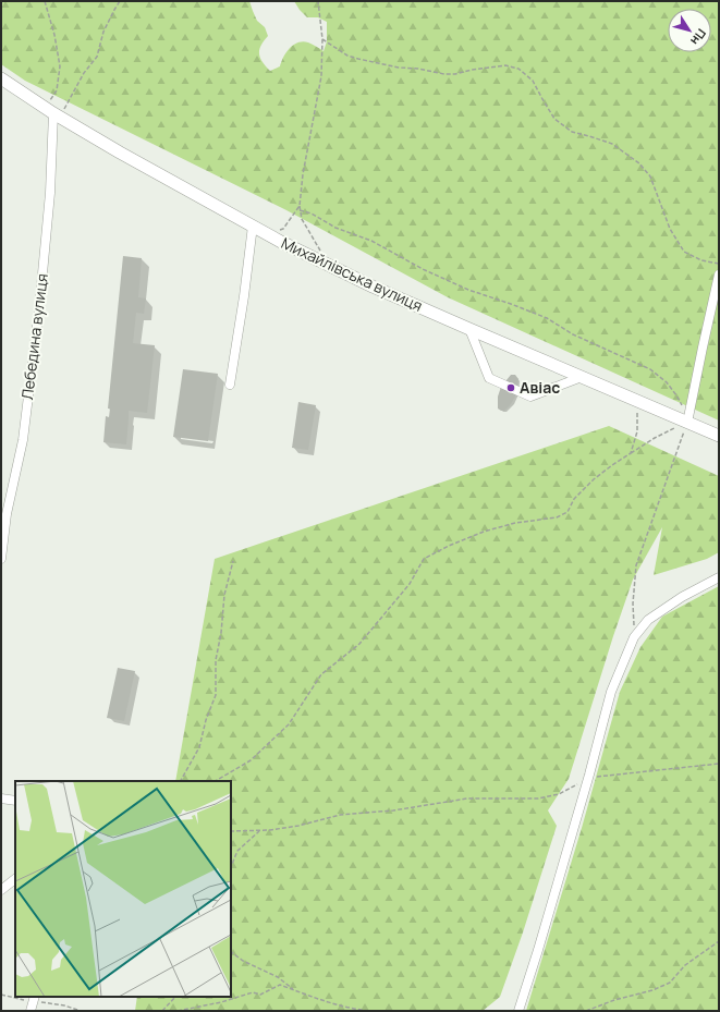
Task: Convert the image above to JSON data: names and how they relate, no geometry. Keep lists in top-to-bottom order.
{
  "streets": {
    "main road": ["Михайлівська вулиця"],
    "street": ["Лебедина вулиця"]
  },
  "crossings": [
    ["Михайлівська вулиця", "Лебедина вулиця"]
  ],
  "places": ["Авіас"],
  "north": "bottom right"
}
